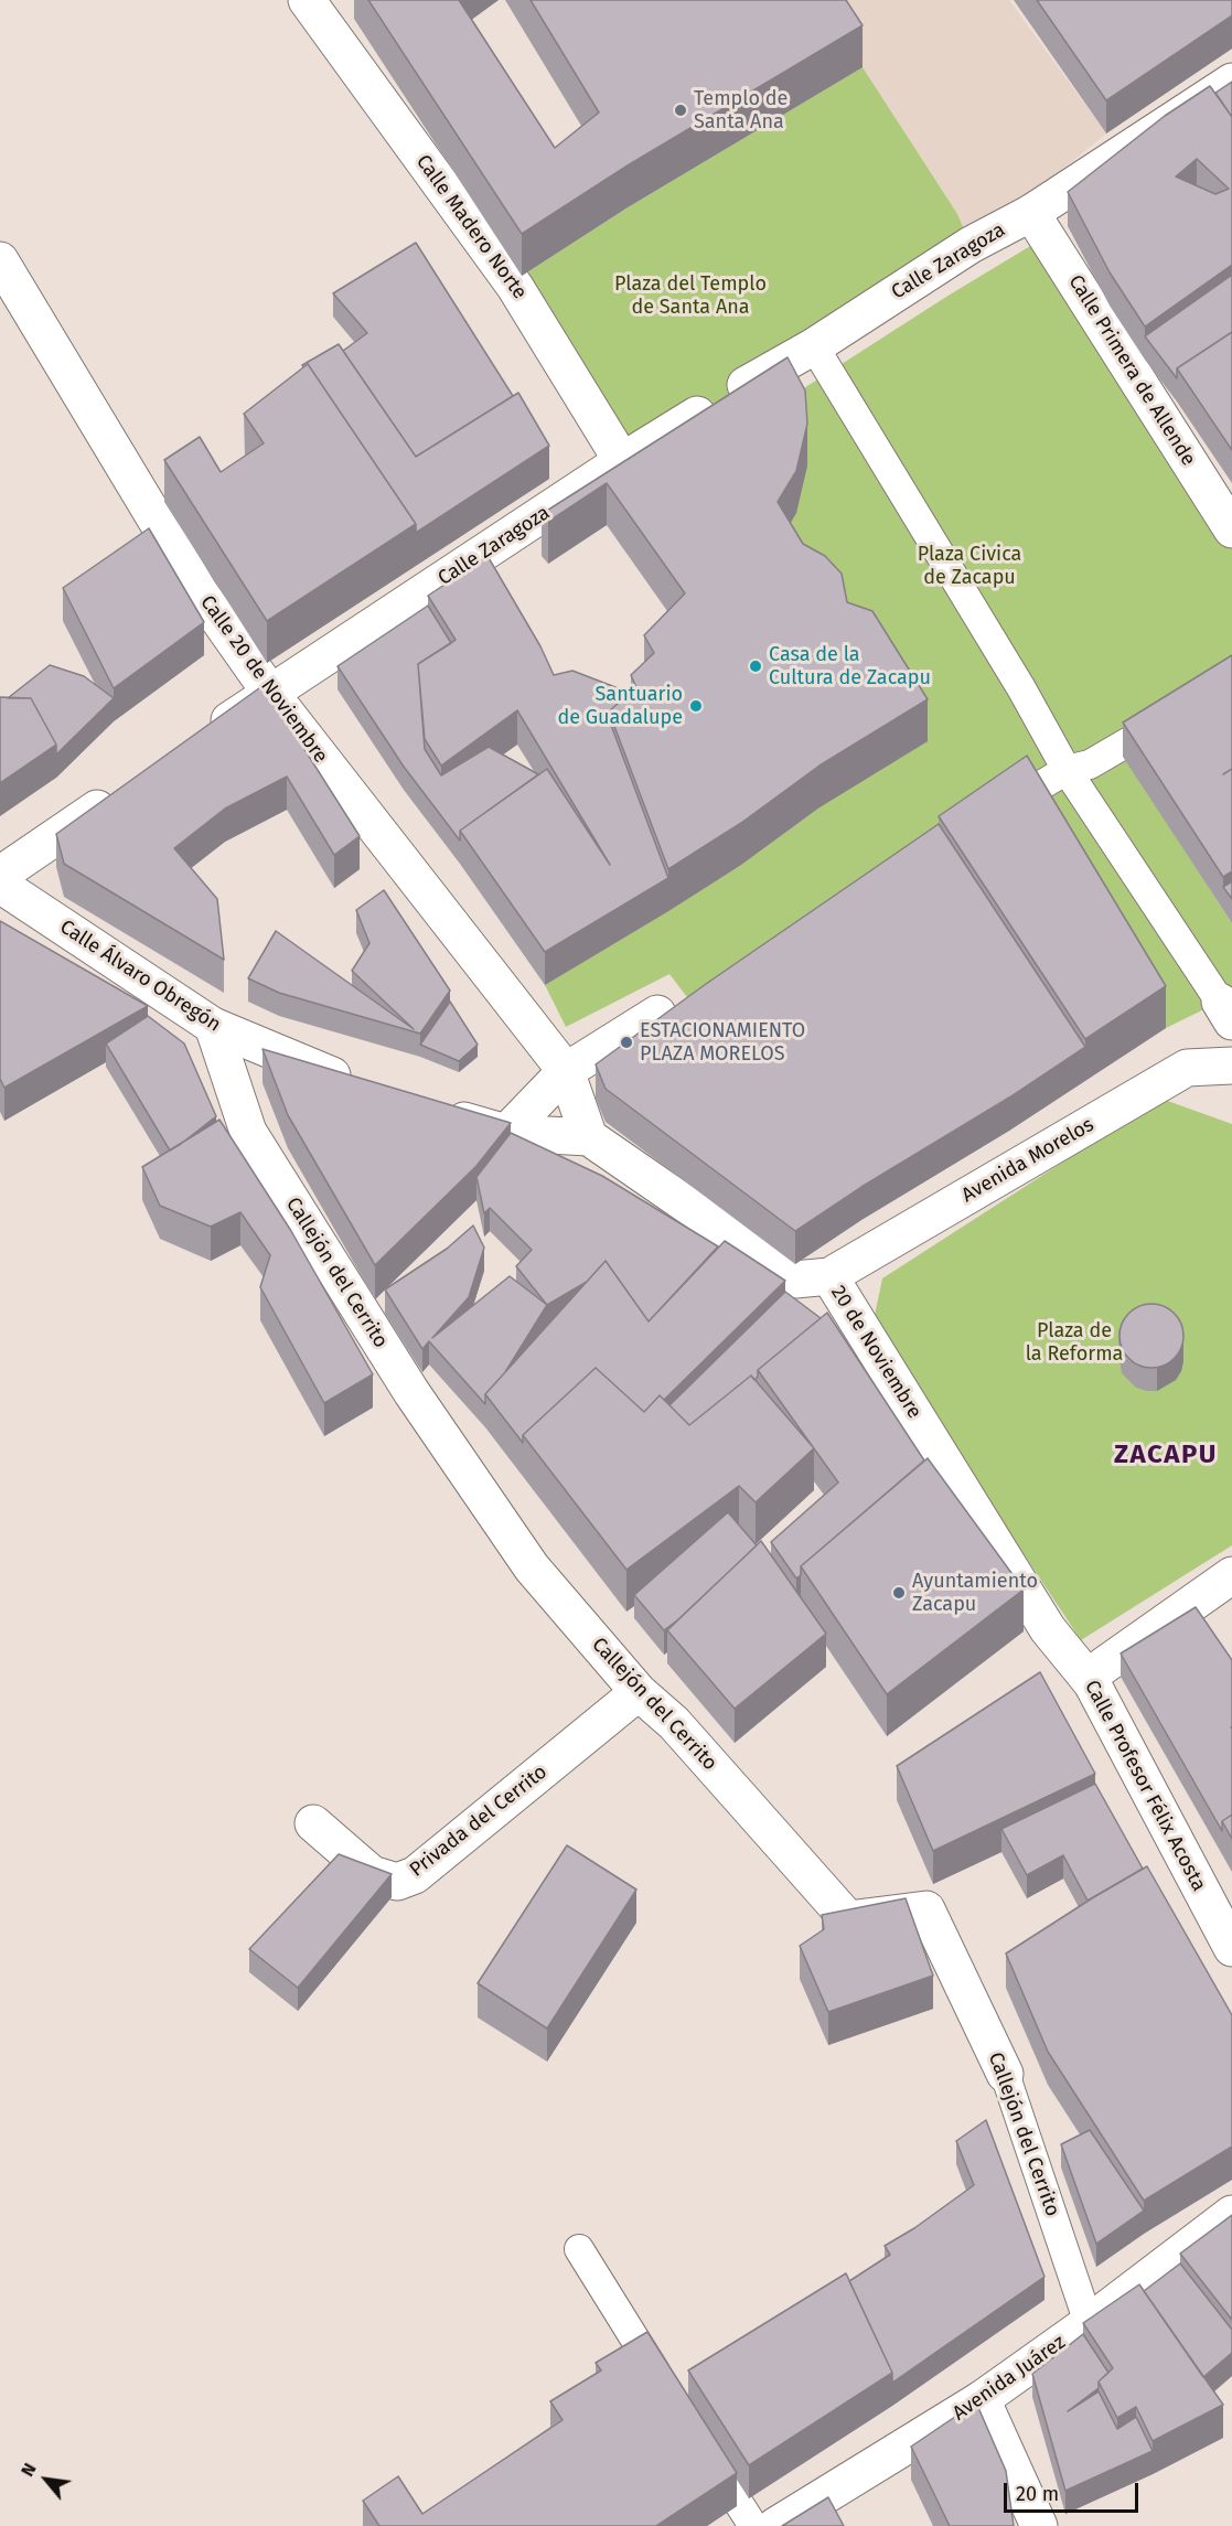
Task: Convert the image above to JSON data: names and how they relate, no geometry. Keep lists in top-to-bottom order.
{
  "streets": {
    "street": [
      "Calle Madero Norte",
      "Calle Zaragoza",
      "Calle Primera de Allende",
      "Calle 20 de Noviembre",
      "Calle Álvaro Obregón",
      "Avenida Morelos",
      "Callejón del Cerrito",
      "20 de Noviembre",
      "Calle Profesor Félix Acosta",
      "Privada del Cerrito",
      "Avenida Juárez"
    ]
  },
  "crossings": [
    ["Calle Madero Norte", "Calle Zaragoza"],
    ["Calle Zaragoza", "Calle Primera de Allende"],
    ["Calle Zaragoza", "Calle 20 de Noviembre"],
    ["Calle Álvaro Obregón", "Callejón del Cerrito"],
    ["Avenida Morelos", "20 de Noviembre"],
    ["Callejón del Cerrito", "Privada del Cerrito"],
    ["Callejón del Cerrito", "Avenida Juárez"],
    ["20 de Noviembre", "Calle Profesor Félix Acosta"]
  ],
  "districts": ["ZACAPU"],
  "parks": ["Plaza del Templo de Santa Ana", "Plaza Civica de Zacapu", "Plaza de la Reforma"],
  "places": [
    "Templo de Santa Ana",
    "Casa de la Cultura de Zacapu",
    "Santuario de Guadalupe",
    "ESTACIONAMIENTO PLAZA MORELOS",
    "Ayuntamiento Zacapu"
  ],
  "scale_bar": "20 m",
  "north": "top left"
}
